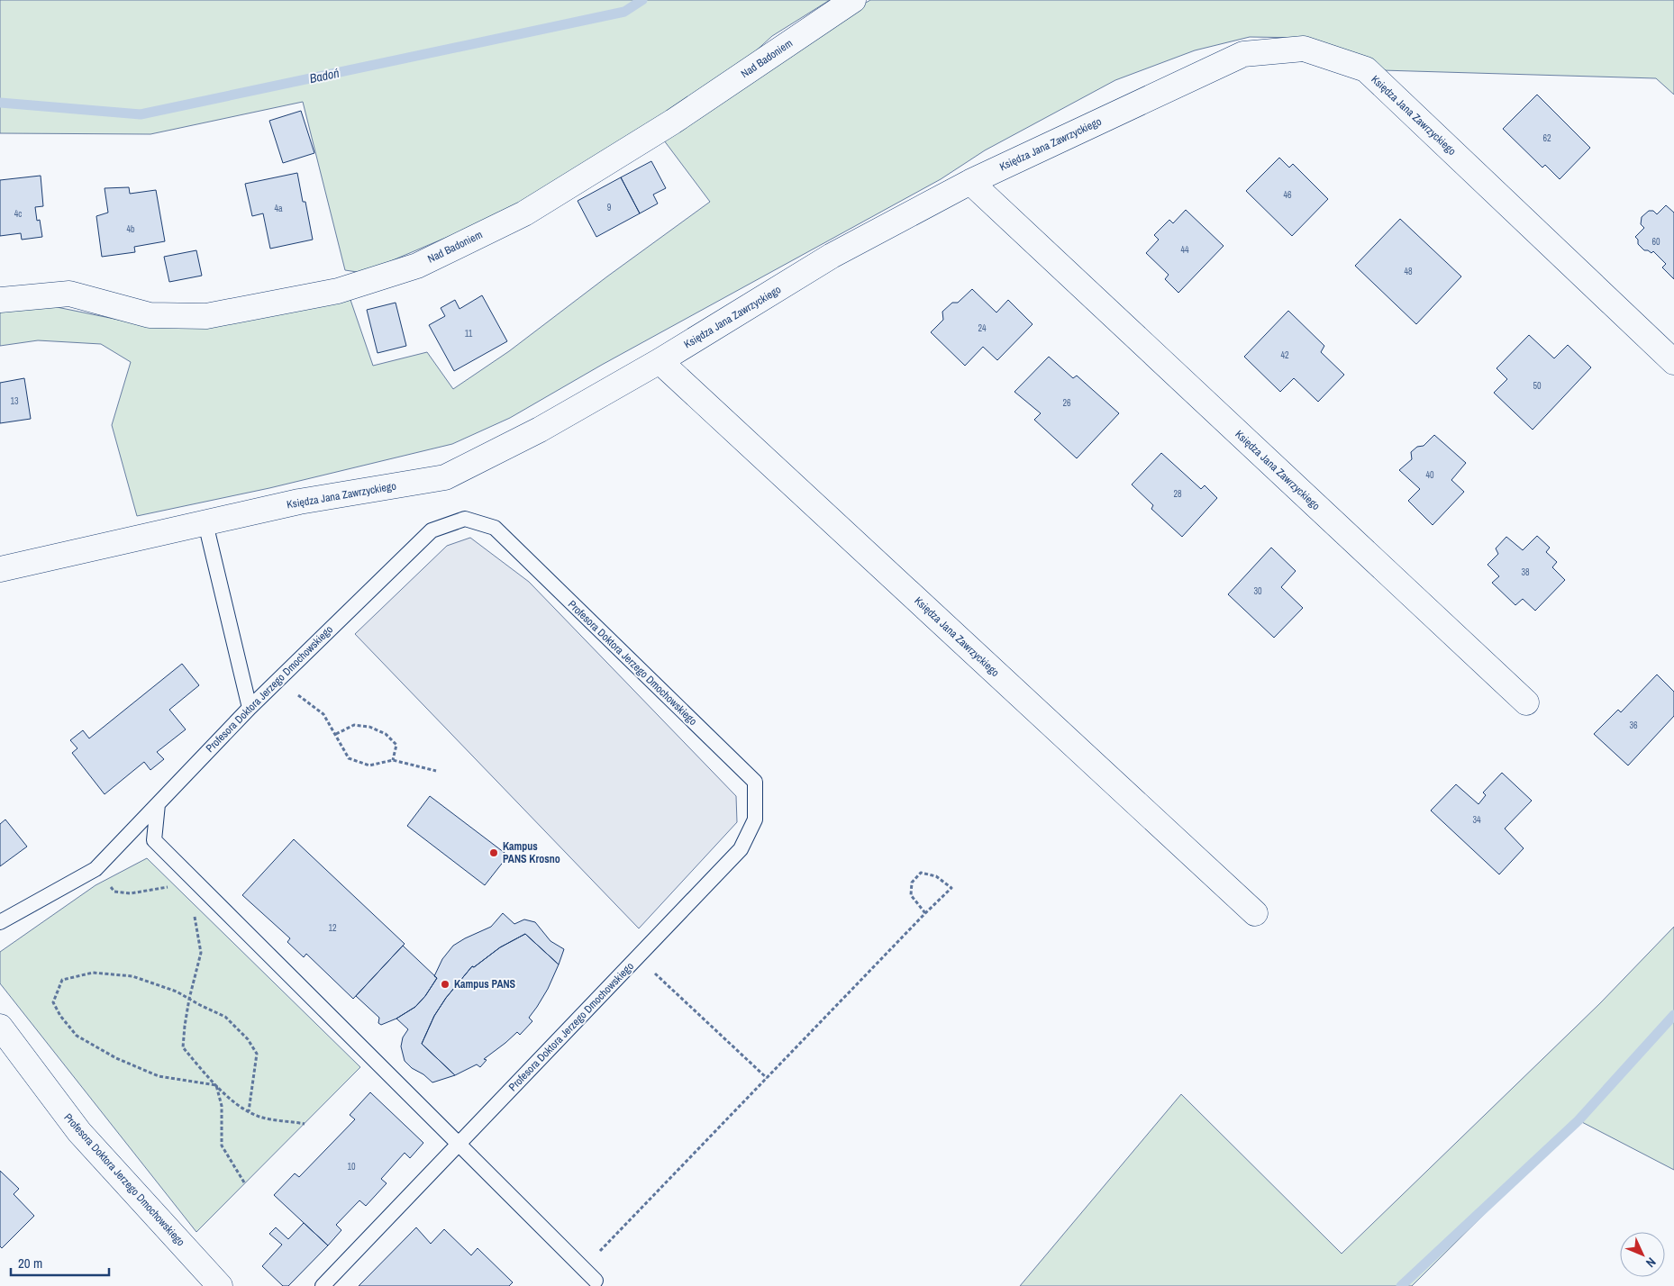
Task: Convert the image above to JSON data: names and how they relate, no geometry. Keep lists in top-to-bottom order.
{
  "streets": {
    "street": ["Nad Badoniem", "Księdza Jana Zawrzyckiego", "Profesora Doktora Jerzego Dmochowskiego"]
  },
  "water": ["Badoń"],
  "places": ["Kampus PANS Krosno", "Kampus PANS"],
  "house_numbers": [
    "62",
    "46",
    "9",
    "4a",
    "4c",
    "4b",
    "60",
    "44",
    "48",
    "24",
    "11",
    "42",
    "50",
    "13",
    "26",
    "40",
    "28",
    "38",
    "30",
    "36",
    "34",
    "12",
    "10"
  ],
  "scale_bar": "20 m",
  "north": "bottom right"
}
